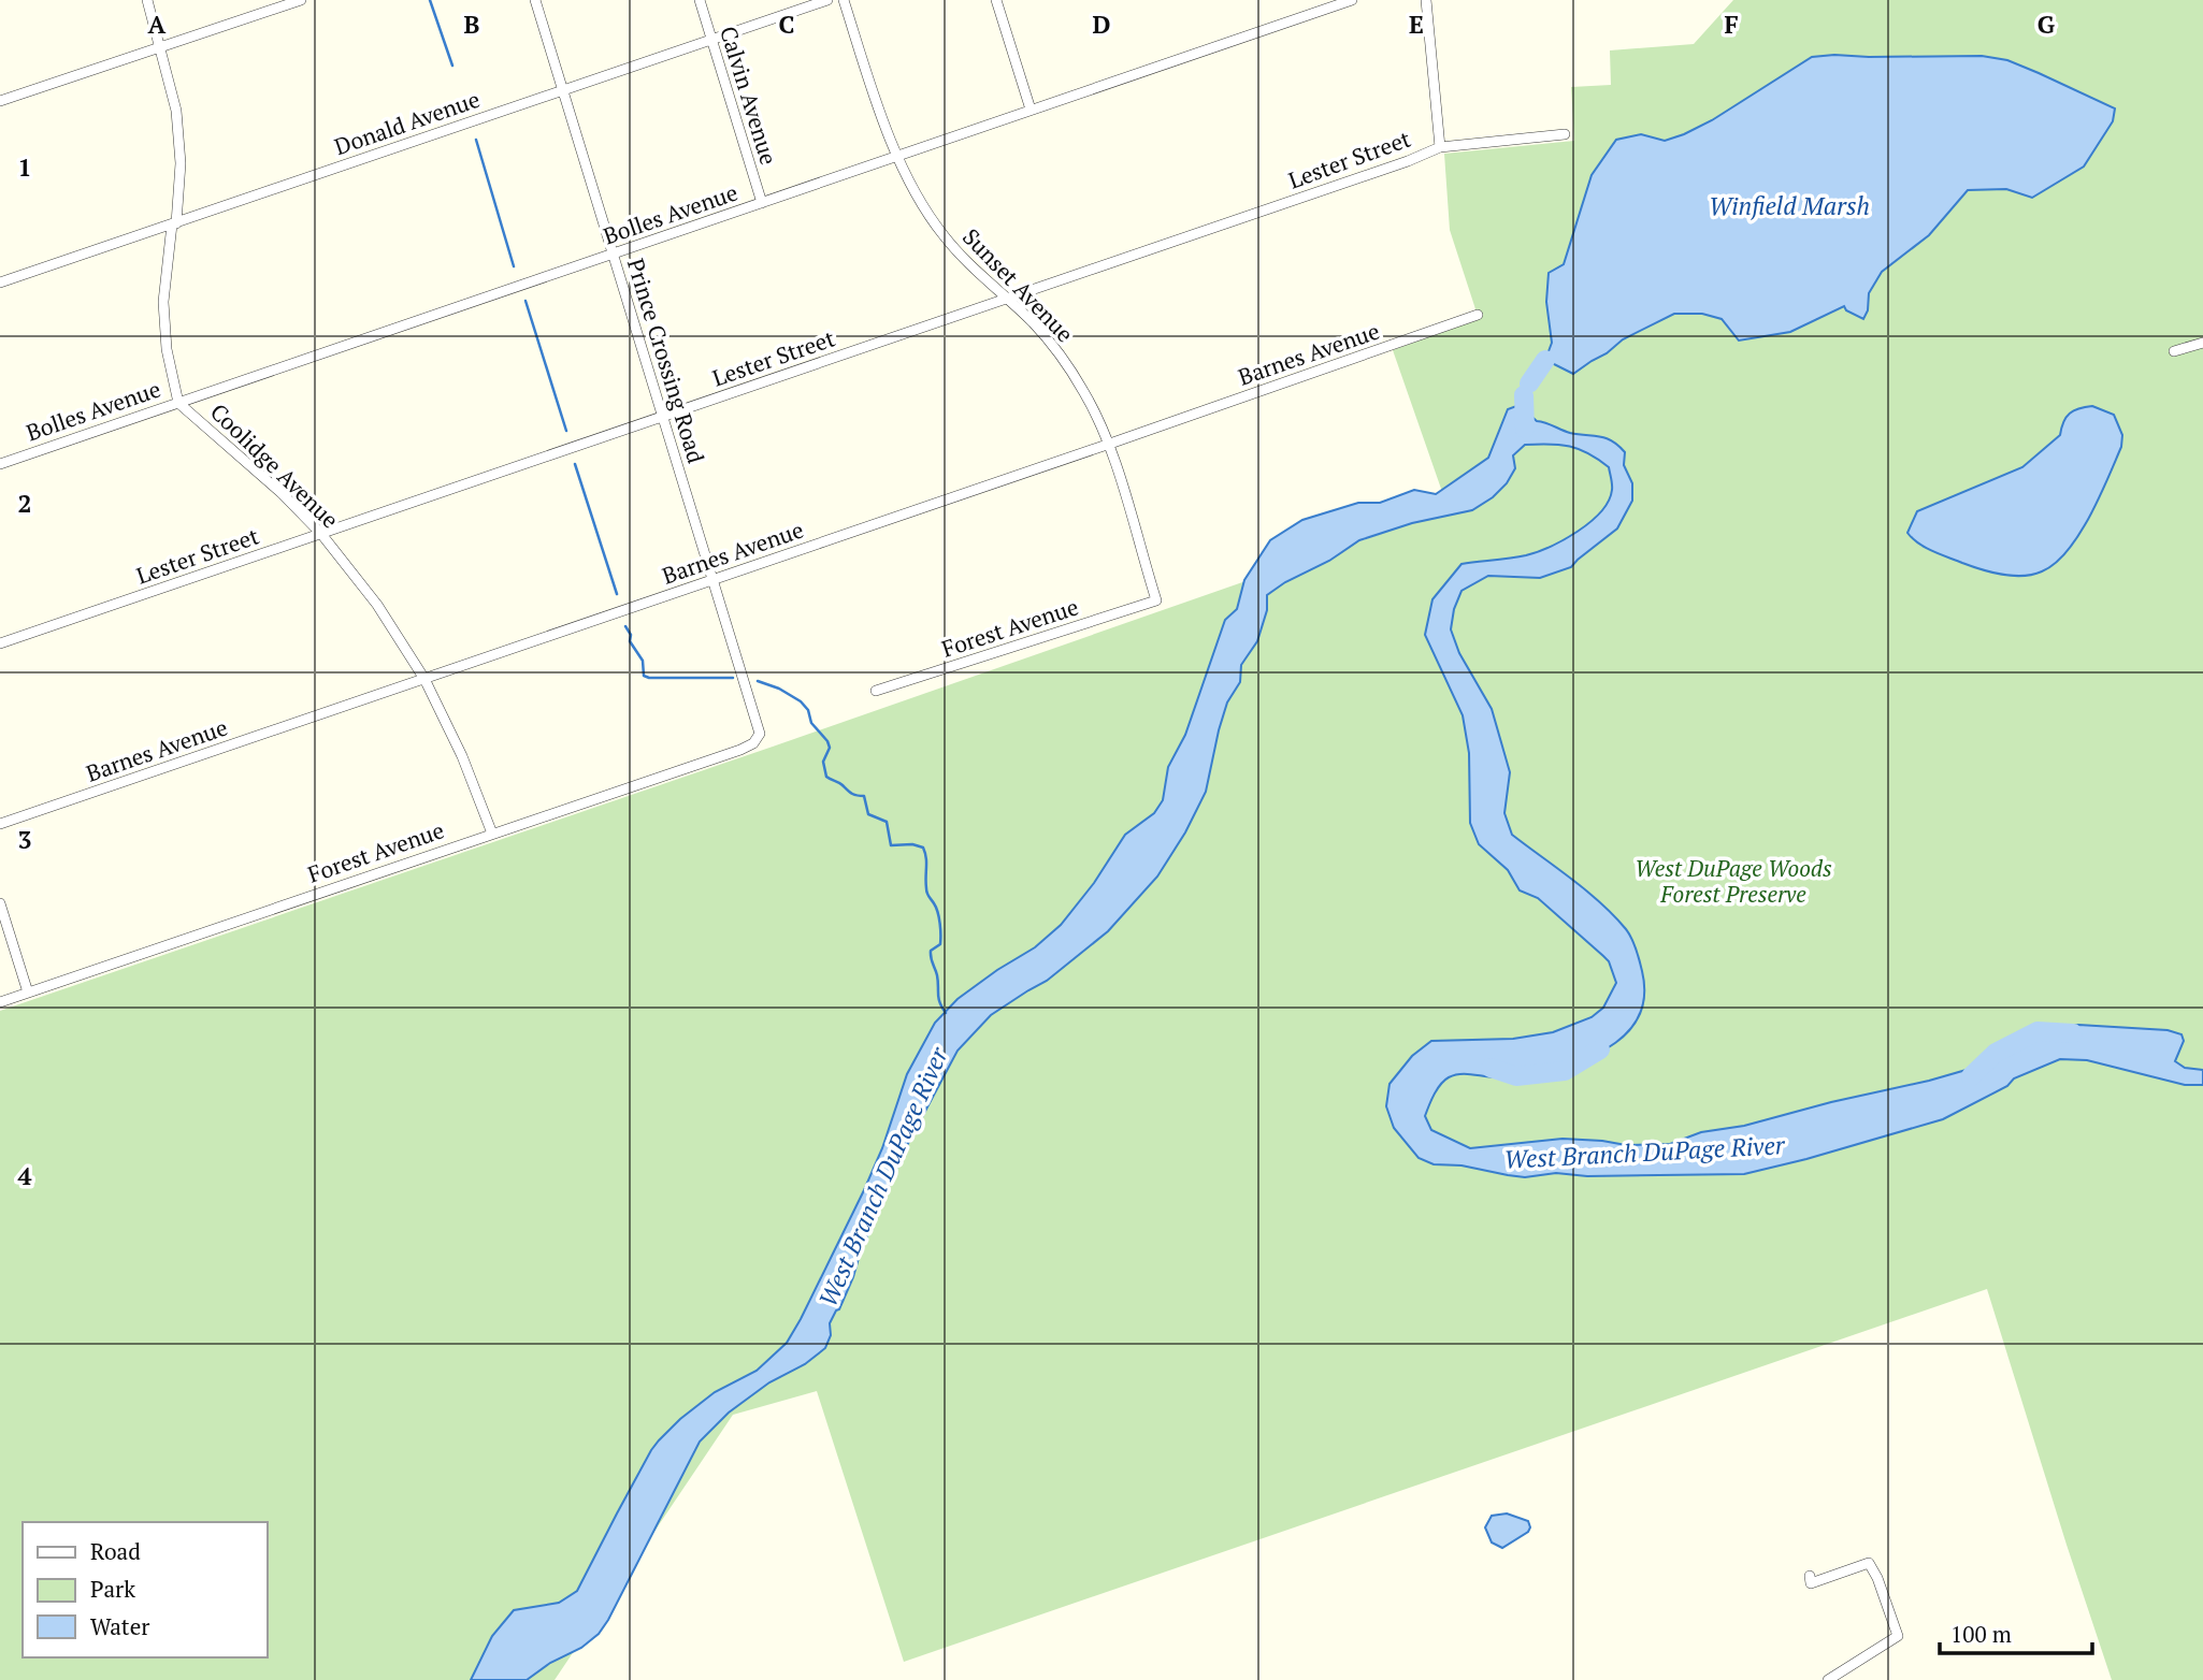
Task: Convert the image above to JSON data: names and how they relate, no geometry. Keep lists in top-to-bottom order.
{
  "streets": {
    "street": [
      "Calvin Avenue",
      "Donald Avenue",
      "Lester Street",
      "Bolles Avenue",
      "Sunset Avenue",
      "Barnes Avenue",
      "Prince Crossing Road",
      "Coolidge Avenue",
      "Forest Avenue"
    ]
  },
  "crossings": [
    ["Calvin Avenue", "Donald Avenue"],
    ["Calvin Avenue", "Bolles Avenue"],
    ["Donald Avenue", "Prince Crossing Road"],
    ["Donald Avenue", "Coolidge Avenue"],
    ["Lester Street", "Sunset Avenue"],
    ["Lester Street", "Prince Crossing Road"],
    ["Lester Street", "Coolidge Avenue"],
    ["Bolles Avenue", "Sunset Avenue"],
    ["Bolles Avenue", "Prince Crossing Road"],
    ["Bolles Avenue", "Coolidge Avenue"],
    ["Sunset Avenue", "Barnes Avenue"],
    ["Sunset Avenue", "Forest Avenue"],
    ["Barnes Avenue", "Prince Crossing Road"],
    ["Barnes Avenue", "Coolidge Avenue"],
    ["Prince Crossing Road", "Forest Avenue"],
    ["Coolidge Avenue", "Forest Avenue"]
  ],
  "water": ["Winfield Marsh", "West Branch DuPage River"],
  "parks": ["West DuPage Woods Forest Preserve"],
  "legend": ["Road", "Park", "Water"],
  "scale_bar": "100 m",
  "grid": {
    "columns": [
      "A",
      "B",
      "C",
      "D",
      "E",
      "F",
      "G"
    ],
    "rows": [
      "1",
      "2",
      "3",
      "4"
    ]
  }
}
